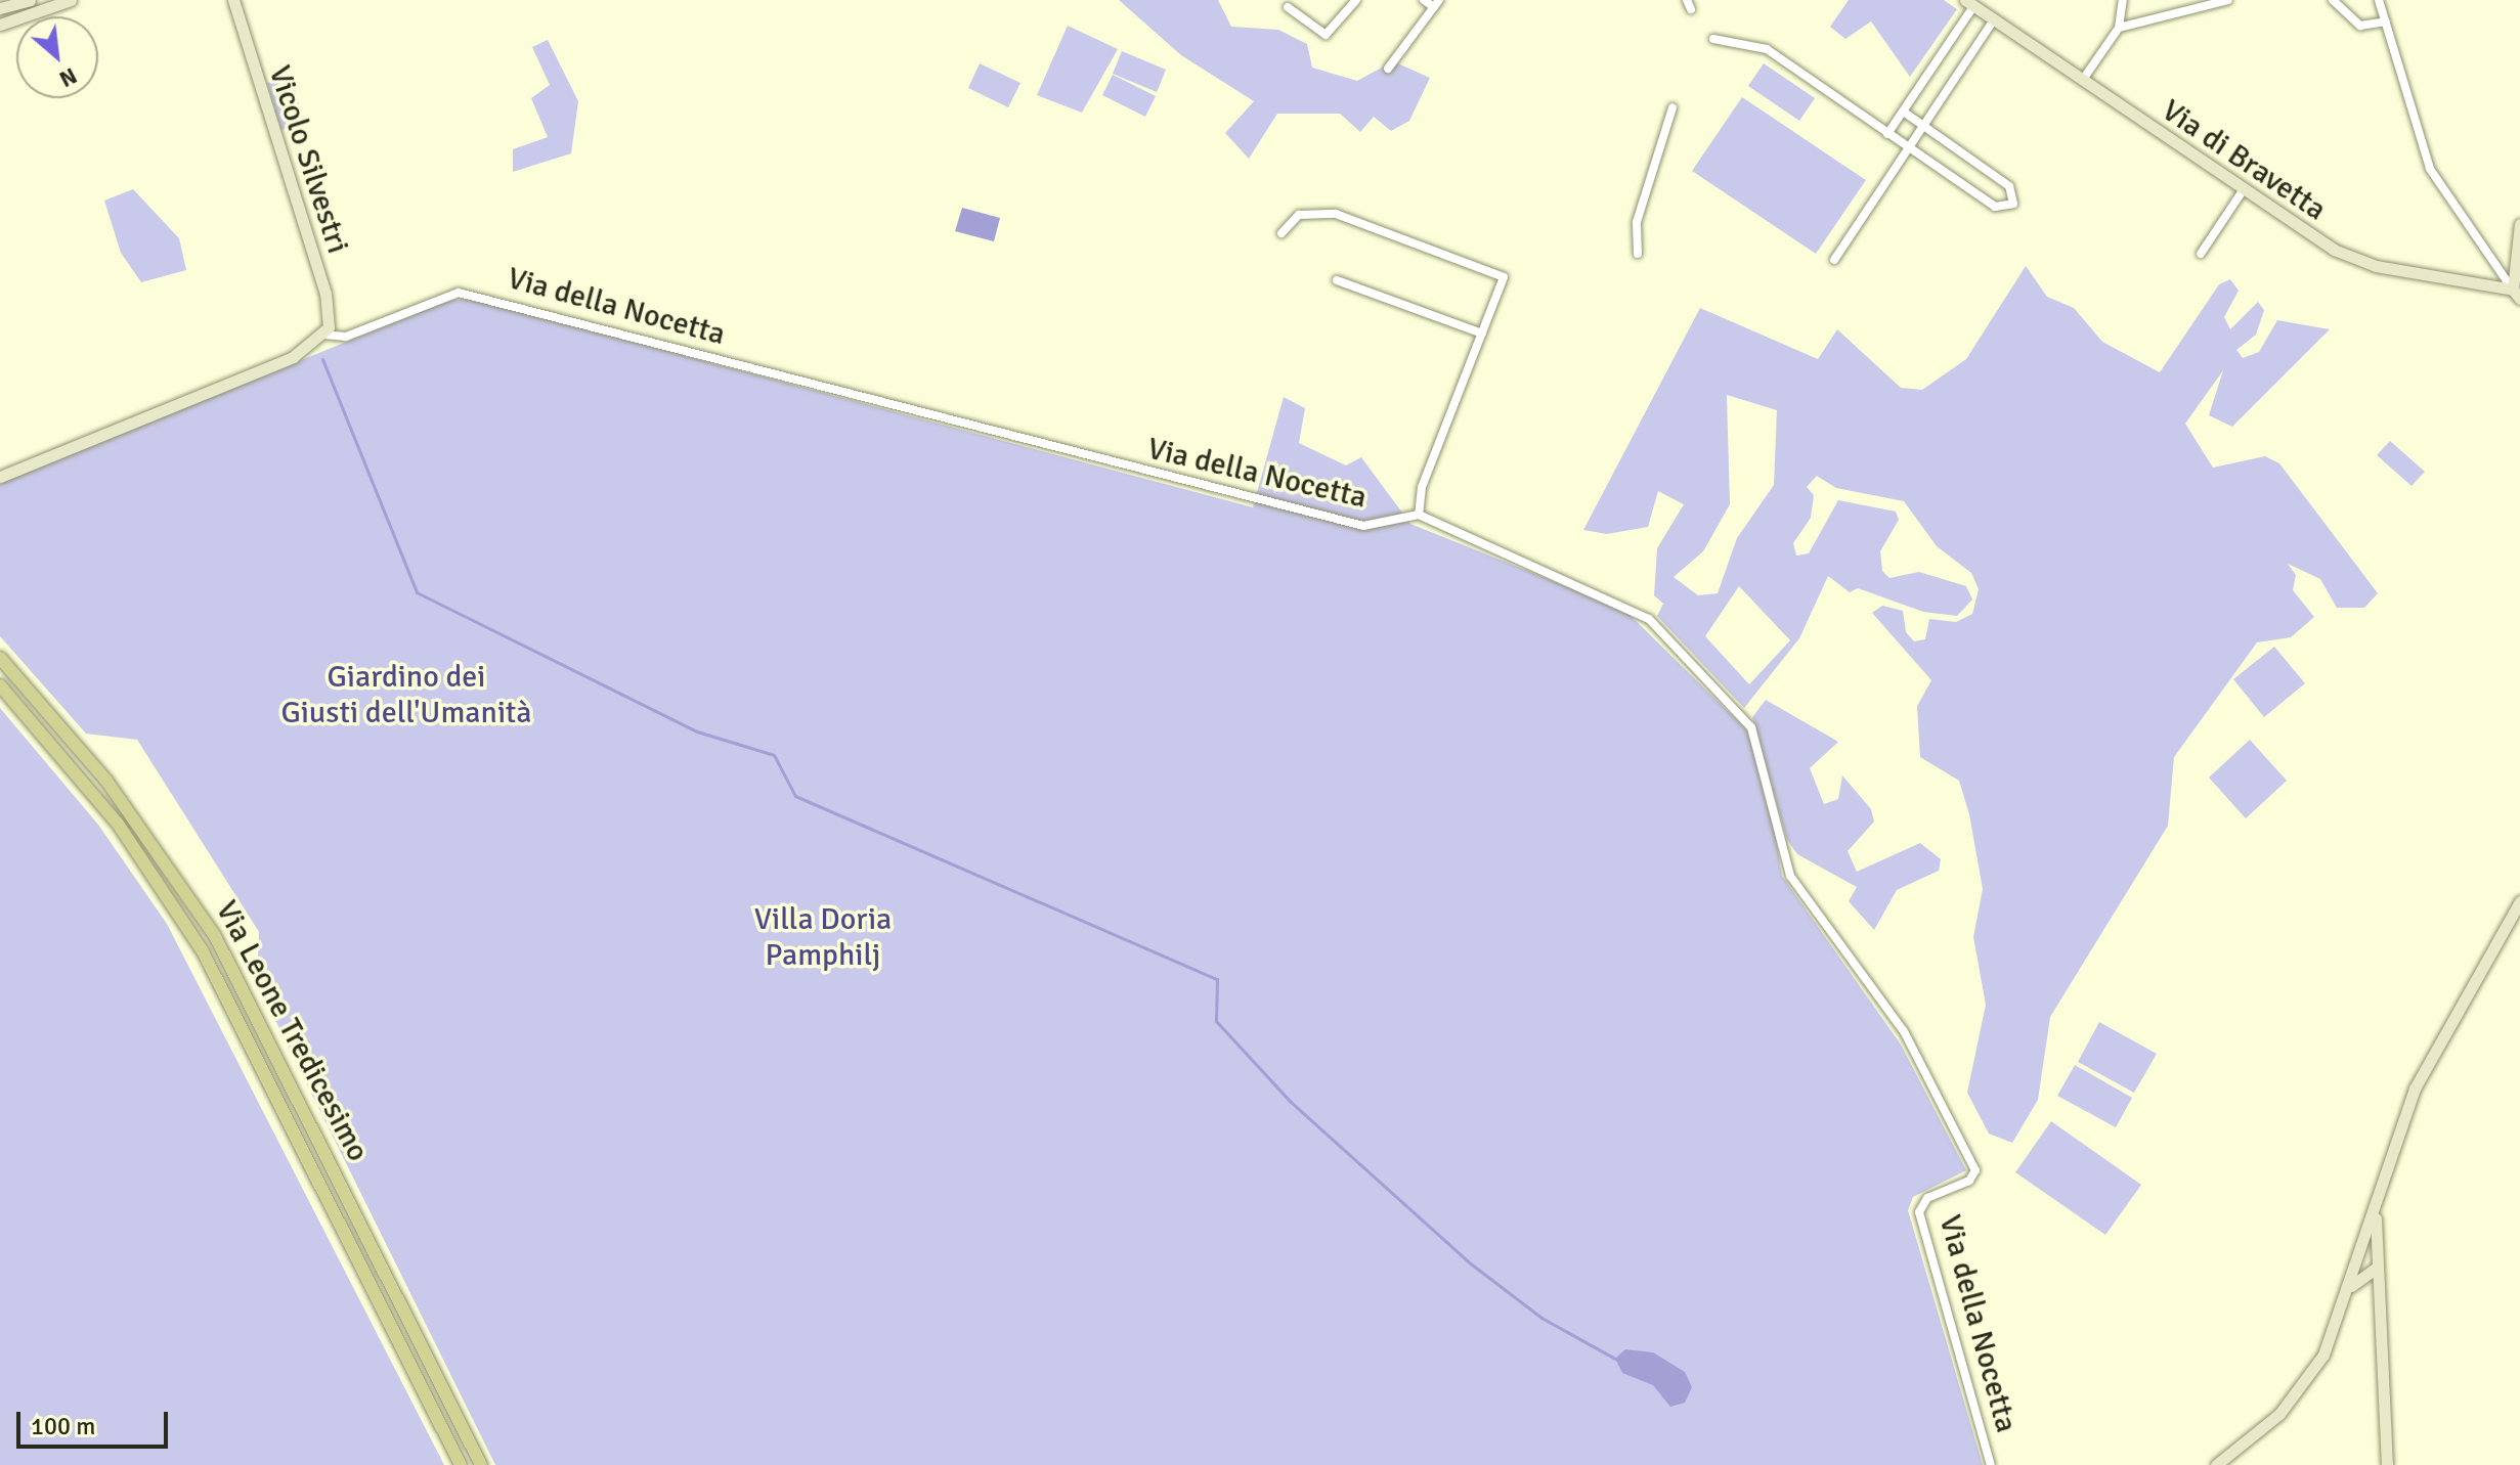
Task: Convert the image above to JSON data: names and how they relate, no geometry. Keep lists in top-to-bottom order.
{
  "streets": {
    "main road": [
      "Vicolo Silvestri",
      "Via di Bravetta",
      "Via della Nocetta",
      "Via Leone Tredicesimo"
    ]
  },
  "crossings": [
    ["Vicolo Silvestri", "Via della Nocetta"]
  ],
  "parks": ["Giardino dei Giusti dell'Umanità", "Villa Doria Pamphilj"],
  "scale_bar": "100 m",
  "north": "bottom right"
}
